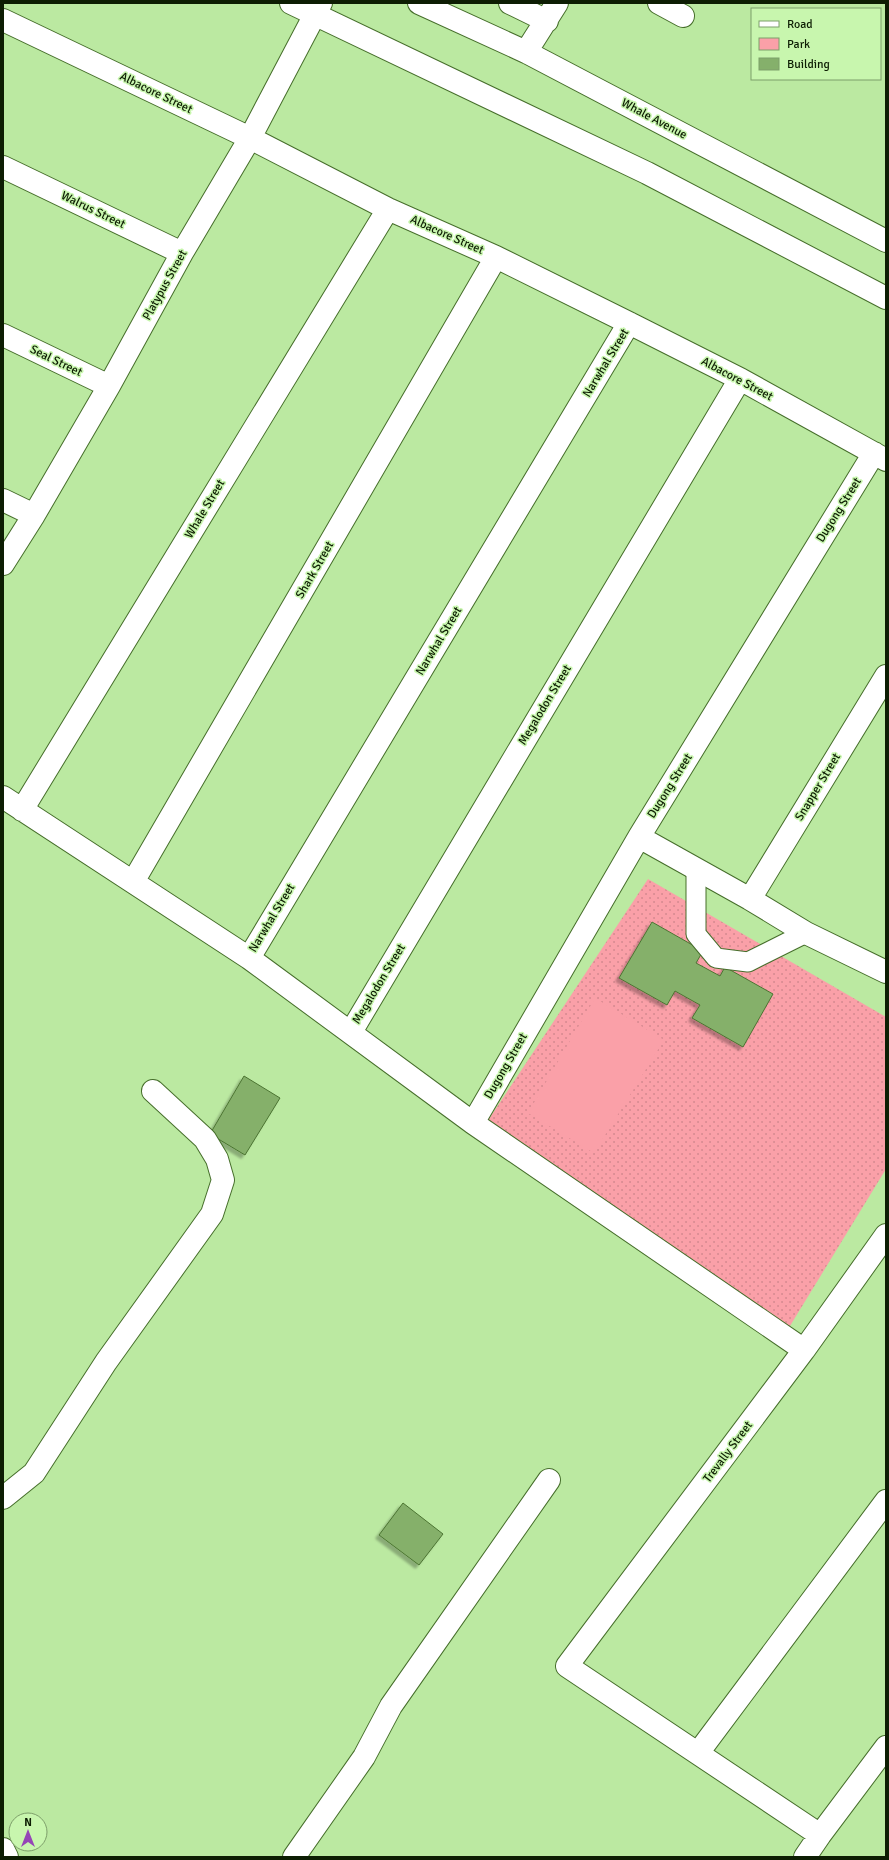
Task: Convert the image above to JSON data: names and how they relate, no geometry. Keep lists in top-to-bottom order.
{
  "streets": {
    "street": [
      "Albacore Street",
      "Whale Avenue",
      "Walrus Street",
      "Platypus Street",
      "Seal Street",
      "Narwhal Street",
      "Whale Street",
      "Dugong Street",
      "Shark Street",
      "Megalodon Street",
      "Snapper Street",
      "Trevally Street"
    ]
  },
  "crossings": [
    ["Albacore Street", "Platypus Street"],
    ["Albacore Street", "Narwhal Street"],
    ["Albacore Street", "Whale Street"],
    ["Albacore Street", "Dugong Street"],
    ["Albacore Street", "Shark Street"],
    ["Albacore Street", "Megalodon Street"],
    ["Walrus Street", "Platypus Street"],
    ["Platypus Street", "Seal Street"]
  ],
  "legend": ["Road", "Park", "Building"],
  "north": "top"
}
